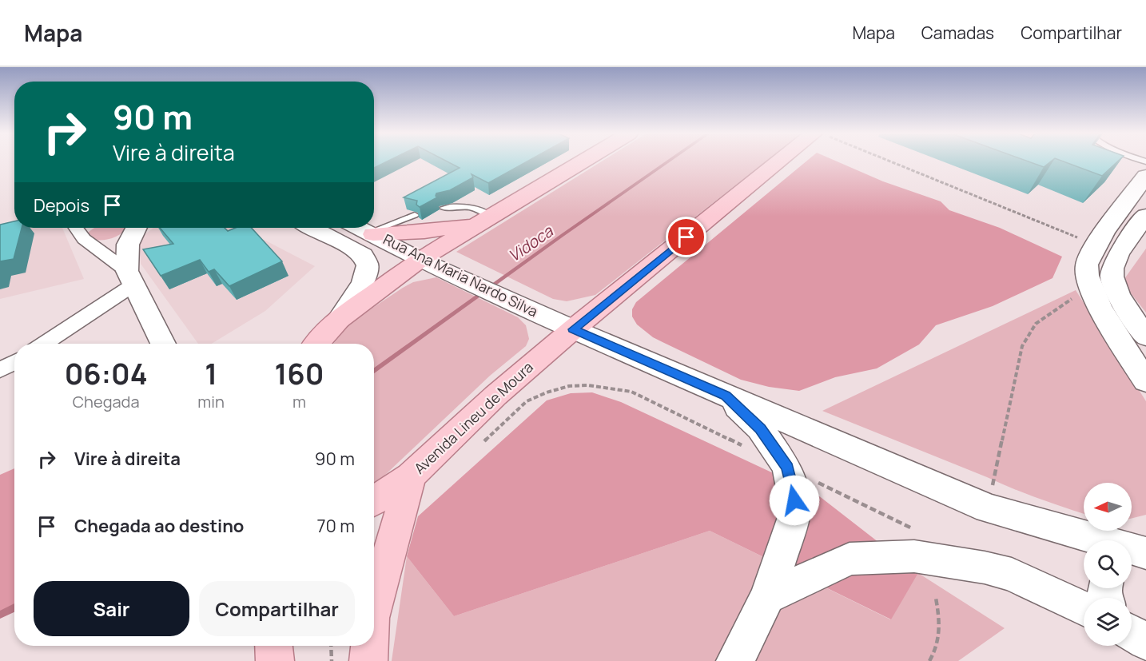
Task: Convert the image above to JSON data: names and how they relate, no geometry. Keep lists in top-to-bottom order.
{
  "streets": {
    "main road": ["Rua Ana Maria Nardo Silva", "Avenida Lineu de Moura"]
  },
  "crossings": [
    ["Rua Ana Maria Nardo Silva", "Avenida Lineu de Moura"]
  ],
  "water": ["Vidoca"],
  "north": "left",
  "page": {
    "header": "Mapa",
    "nav": ["Mapa", "Camadas", "Compartilhar"],
    "turn": ["90 m", "Vire à direita"],
    "then": "Depois",
    "eta": [
      "06:04",
      "Chegada",
      "1",
      "min",
      "160",
      "m"
    ],
    "list": [
      {
        "name": "Vire à direita",
        "value": "90 m"
      },
      {
        "name": "Chegada ao destino",
        "value": "70 m"
      }
    ],
    "buttons": ["Sair", "Compartilhar"]
  }
}
